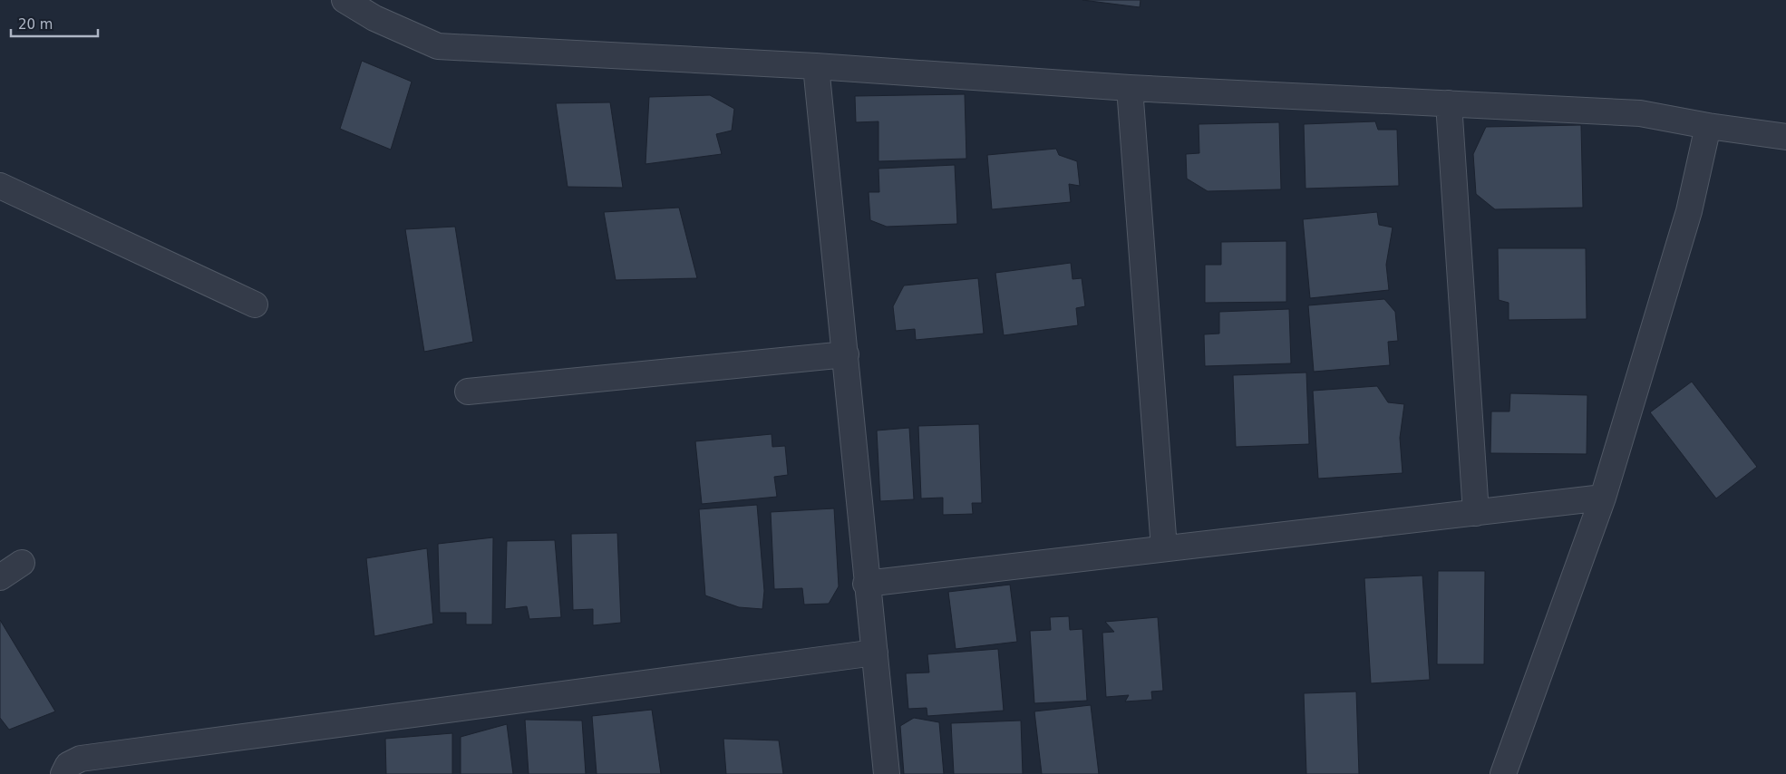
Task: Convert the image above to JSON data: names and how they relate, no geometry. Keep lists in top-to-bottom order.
{
  "scale_bar": "20 m"
}
